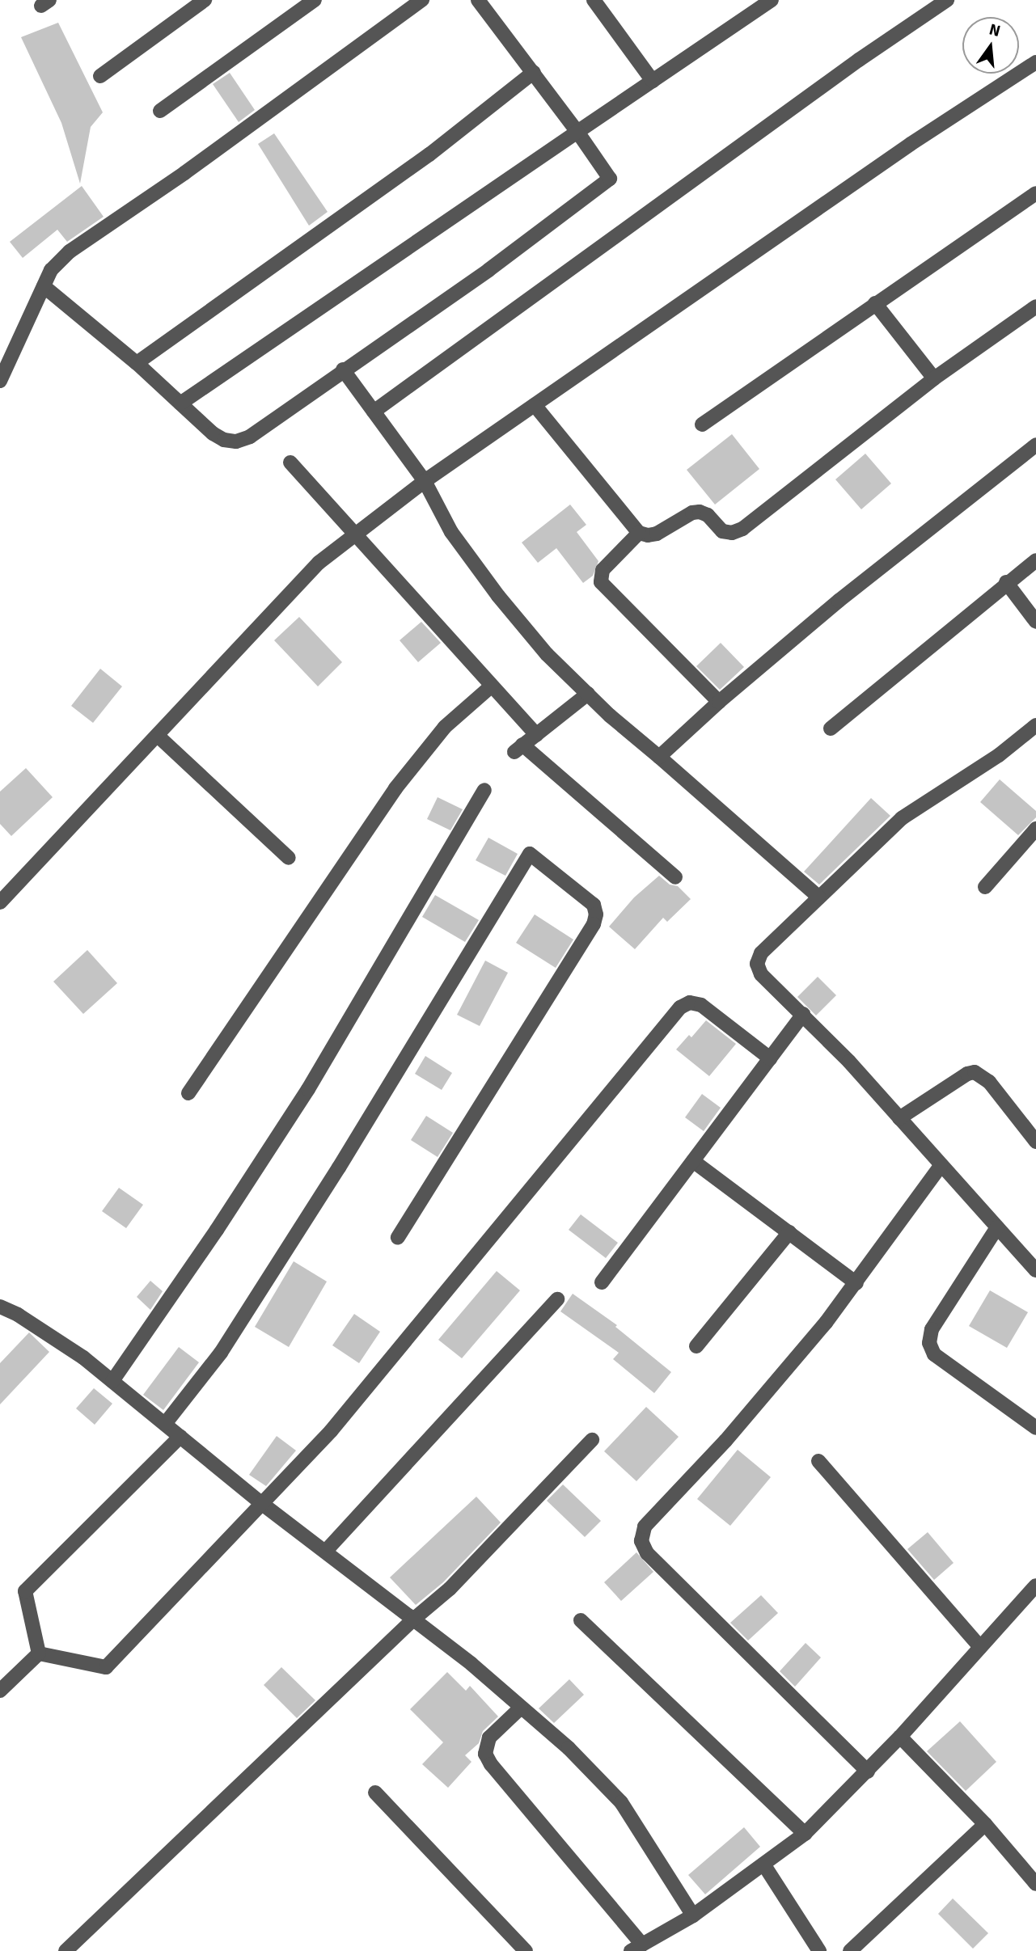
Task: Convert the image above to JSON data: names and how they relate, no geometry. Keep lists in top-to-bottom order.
{
  "north": "top"
}
